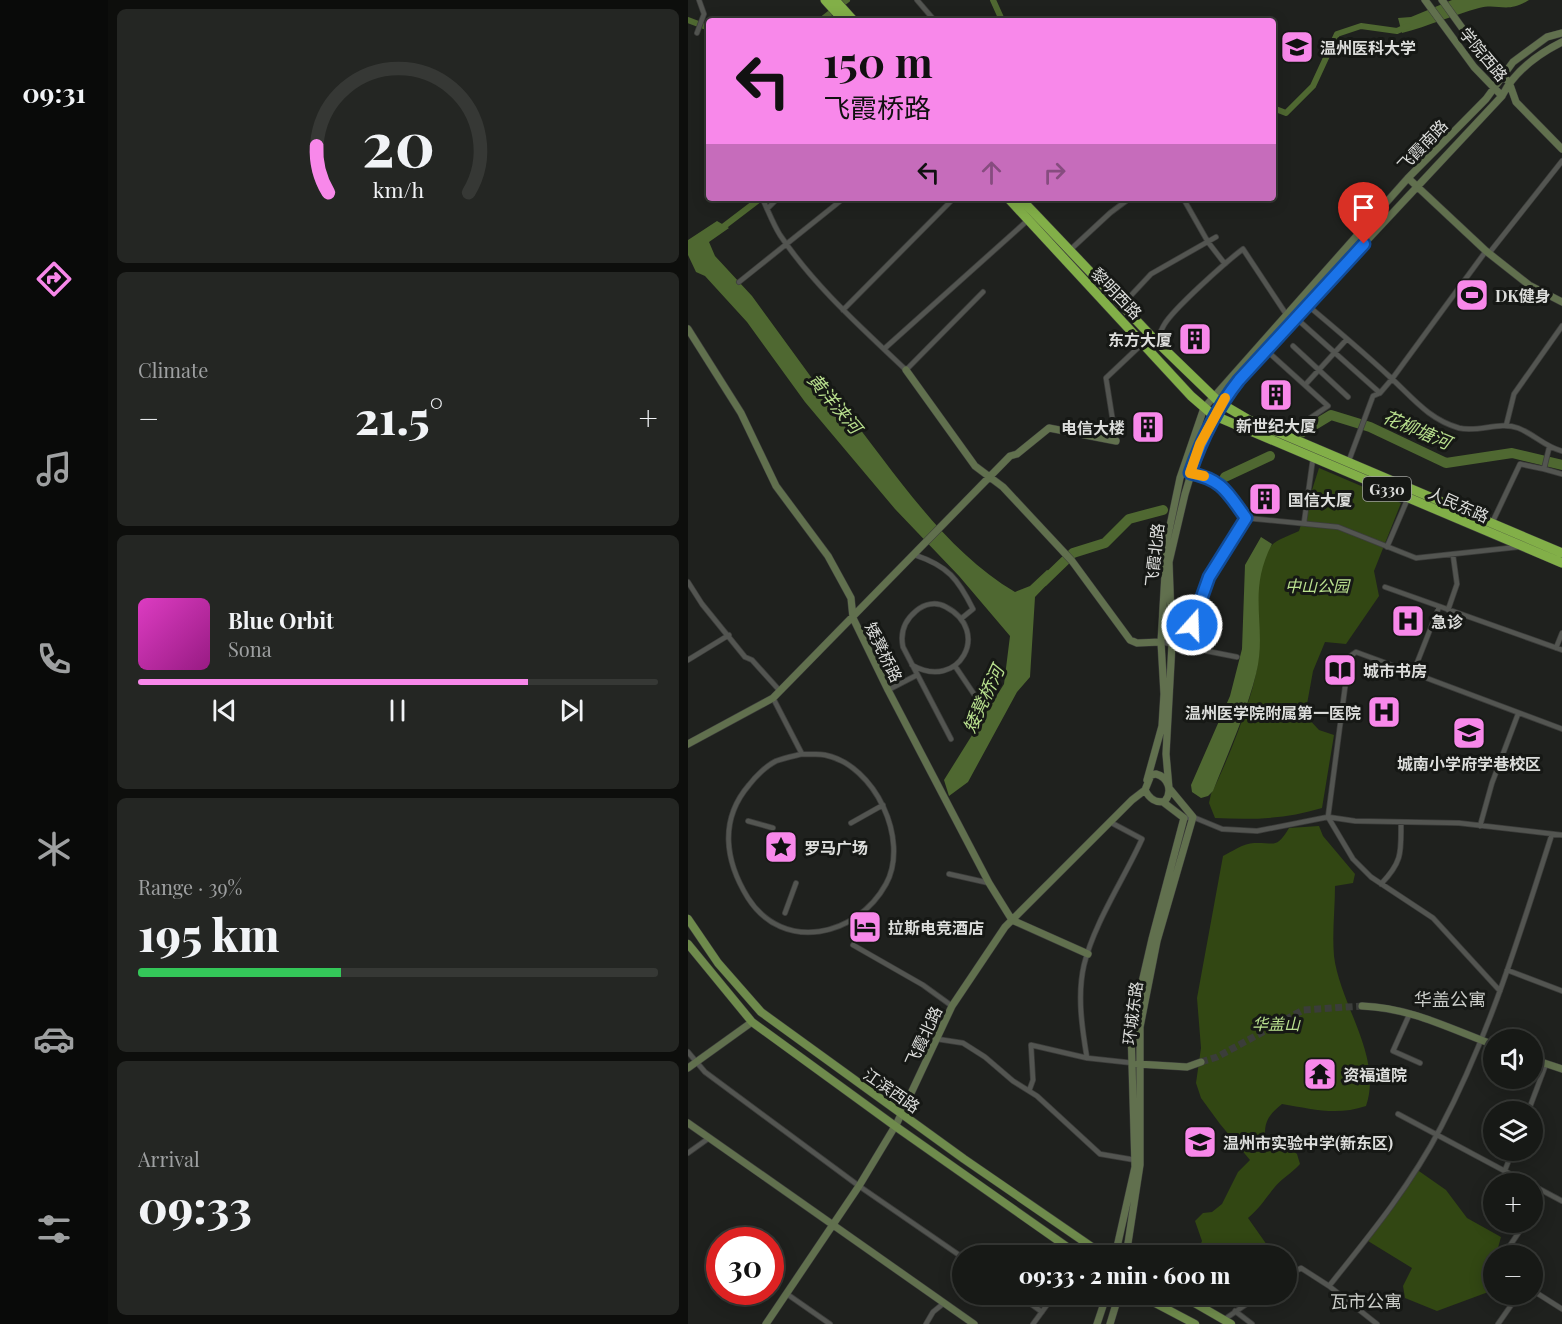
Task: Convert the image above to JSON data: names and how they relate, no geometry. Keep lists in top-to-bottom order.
{
  "streets": {
    "highway": ["黎明西路", "G330", "人民东路"],
    "main road": ["江滨西路"],
    "street": [
      "学院西路",
      "飞霞南路",
      "飞霞北路",
      "矮凳桥路",
      "环城东路"
    ]
  },
  "crossings": [
    ["学院西路", "飞霞南路"],
    ["飞霞南路", "黎明西路"],
    ["飞霞南路", "G330"],
    ["飞霞南路", "人民东路"],
    ["飞霞南路", "飞霞北路"],
    ["黎明西路", "G330"],
    ["黎明西路", "飞霞北路"],
    ["G330", "人民东路"],
    ["G330", "飞霞北路"],
    ["人民东路", "飞霞北路"],
    ["飞霞北路", "矮凳桥路"],
    ["飞霞北路", "江滨西路"]
  ],
  "districts": ["华盖公寓", "瓦市公寓"],
  "water": ["黄洋浃河", "花柳塘河", "矮凳桥河"],
  "parks": ["中山公园", "华盖山"],
  "places": {
    "school or university": ["温州医科大学", "城南小学府学巷校区", "温州市实验中学(新东区)"],
    "sports": ["DK健身"],
    "building": [
      "东方大厦",
      "新世纪大厦",
      "电信大楼",
      "国信大厦"
    ],
    "hospital": ["急诊", "温州医学院附属第一医院"],
    "library": ["城市书房"],
    "place": ["罗马广场"],
    "hotel": ["拉斯电竞酒店"],
    "temple": ["资福道院"]
  },
  "page": {
    "tabs": "09:31",
    "turn": ["150 m", "飞霞桥路"],
    "tile": [
      "Climate",
      ["Range · 39%", "195 km"],
      ["Arrival", "09:33"]
    ],
    "heat": ["−", "21.5°", "+"],
    "song": ["Blue Orbit", "Sona"],
    "map_buttons": ["+", "−"],
    "limit": "30",
    "trip": "09:33 · 2 min · 600 m",
    "gauge": ["20", "km/h"]
  }
}
